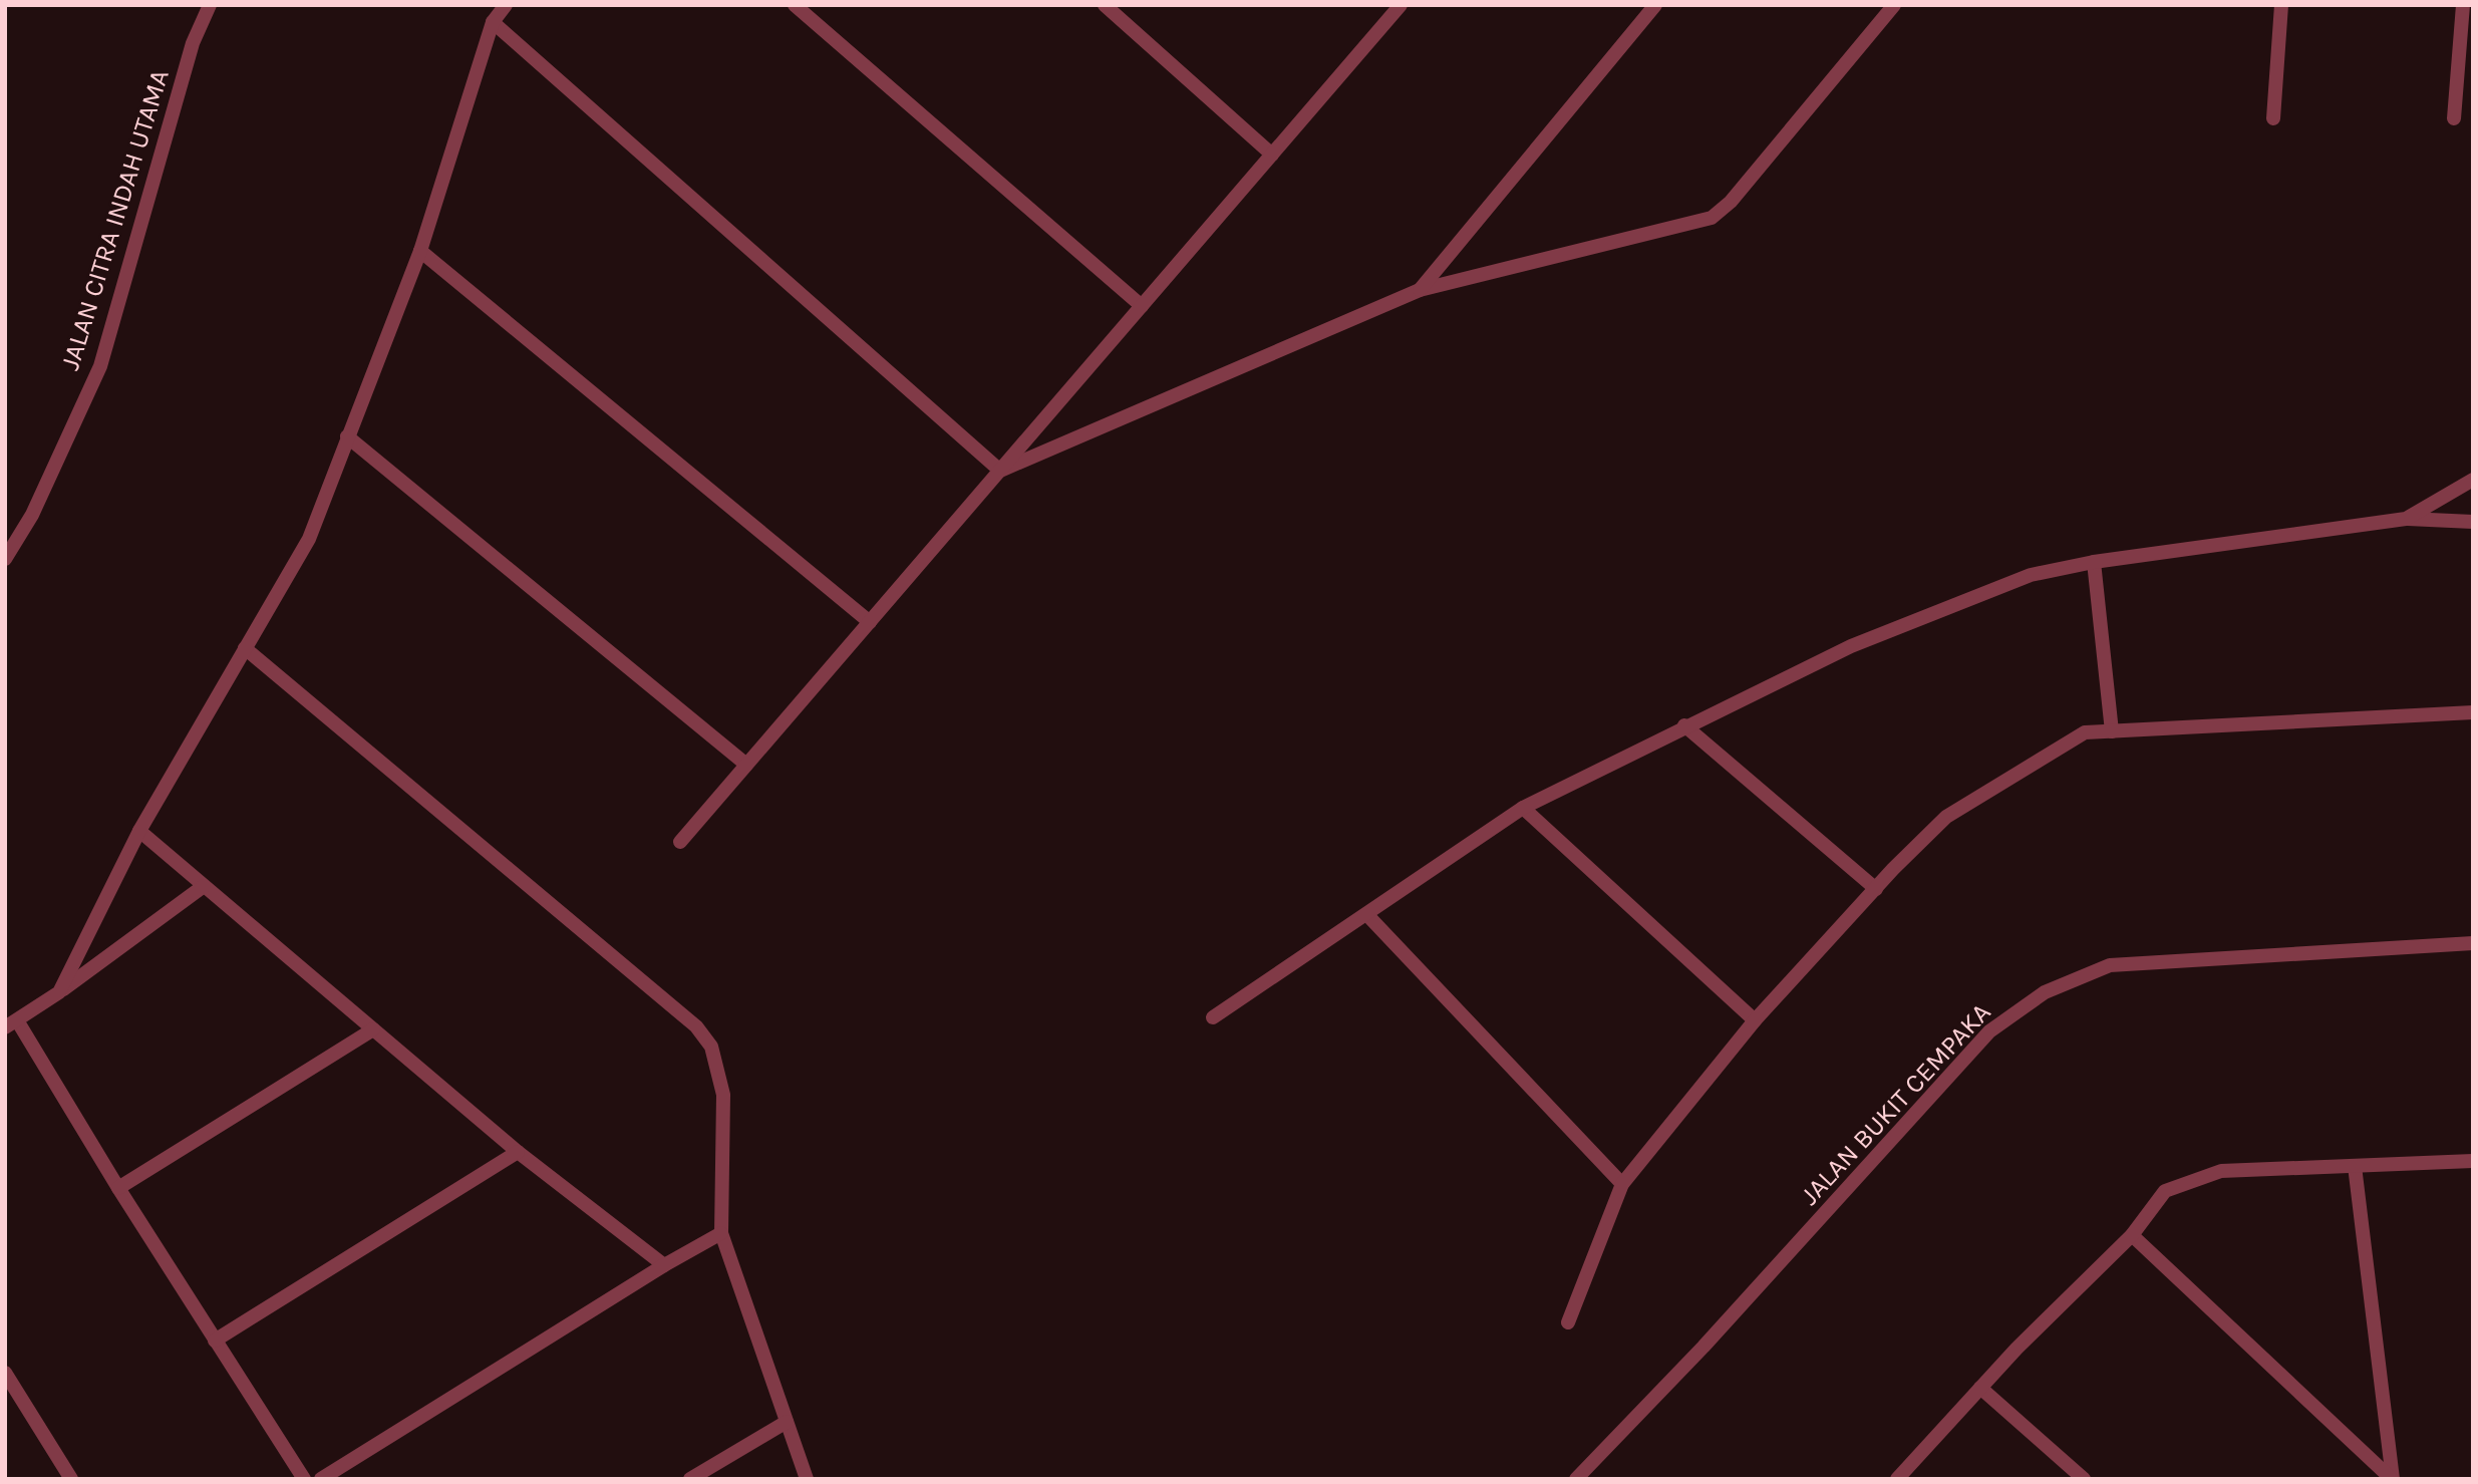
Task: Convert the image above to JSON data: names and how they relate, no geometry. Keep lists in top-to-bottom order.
{
  "streets": {
    "street": ["JALAN CITRA INDAH UTAMA", "JALAN BUKIT CEMPAKA"]
  }
}
